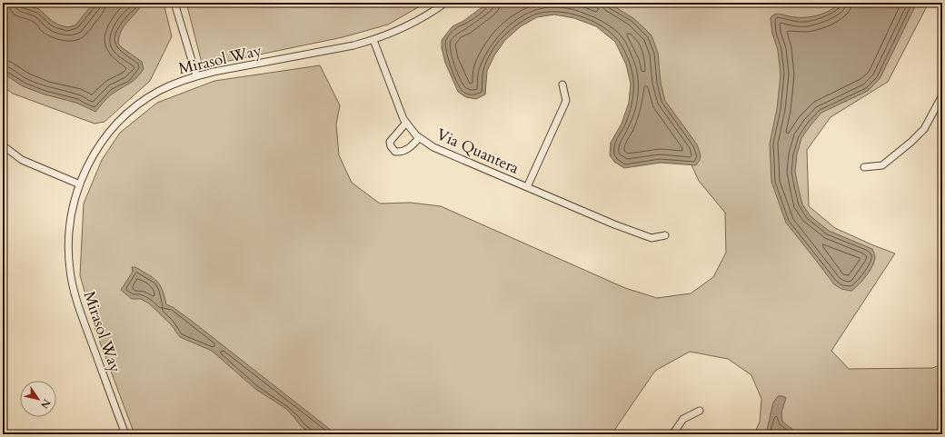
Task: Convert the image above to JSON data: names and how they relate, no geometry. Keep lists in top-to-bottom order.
{
  "streets": {
    "street": ["Mirasol Way", "Via Quantera"]
  },
  "crossings": [
    ["Mirasol Way", "Via Quantera"]
  ],
  "north": "bottom right"
}
